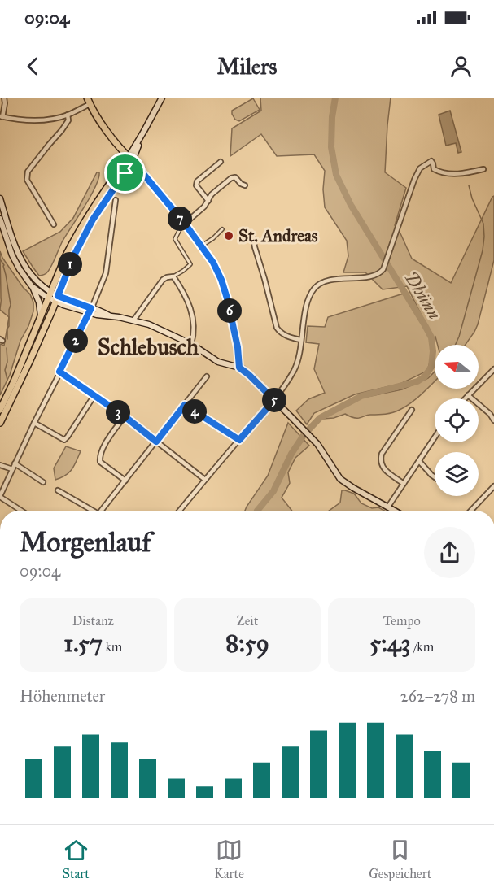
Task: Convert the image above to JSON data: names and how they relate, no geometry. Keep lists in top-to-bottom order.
{
  "districts": ["Schlebusch"],
  "water": ["Dhünn"],
  "places": ["St. Andreas"],
  "north": "left",
  "page": {
    "status": "09:04",
    "header": "Milers",
    "pins": [
      "7",
      "1",
      "6",
      "2",
      "5",
      "4",
      "3"
    ],
    "heading": ["Morgenlauf", "09:04"],
    "stats": [
      ["Distanz", "1.57 km"],
      ["Zeit", "8:59"],
      ["Tempo", "5:43 /km"]
    ],
    "chart": ["Höhenmeter", "262–278 m"],
    "tabs": ["Start", "Karte", "Gespeichert"]
  }
}
